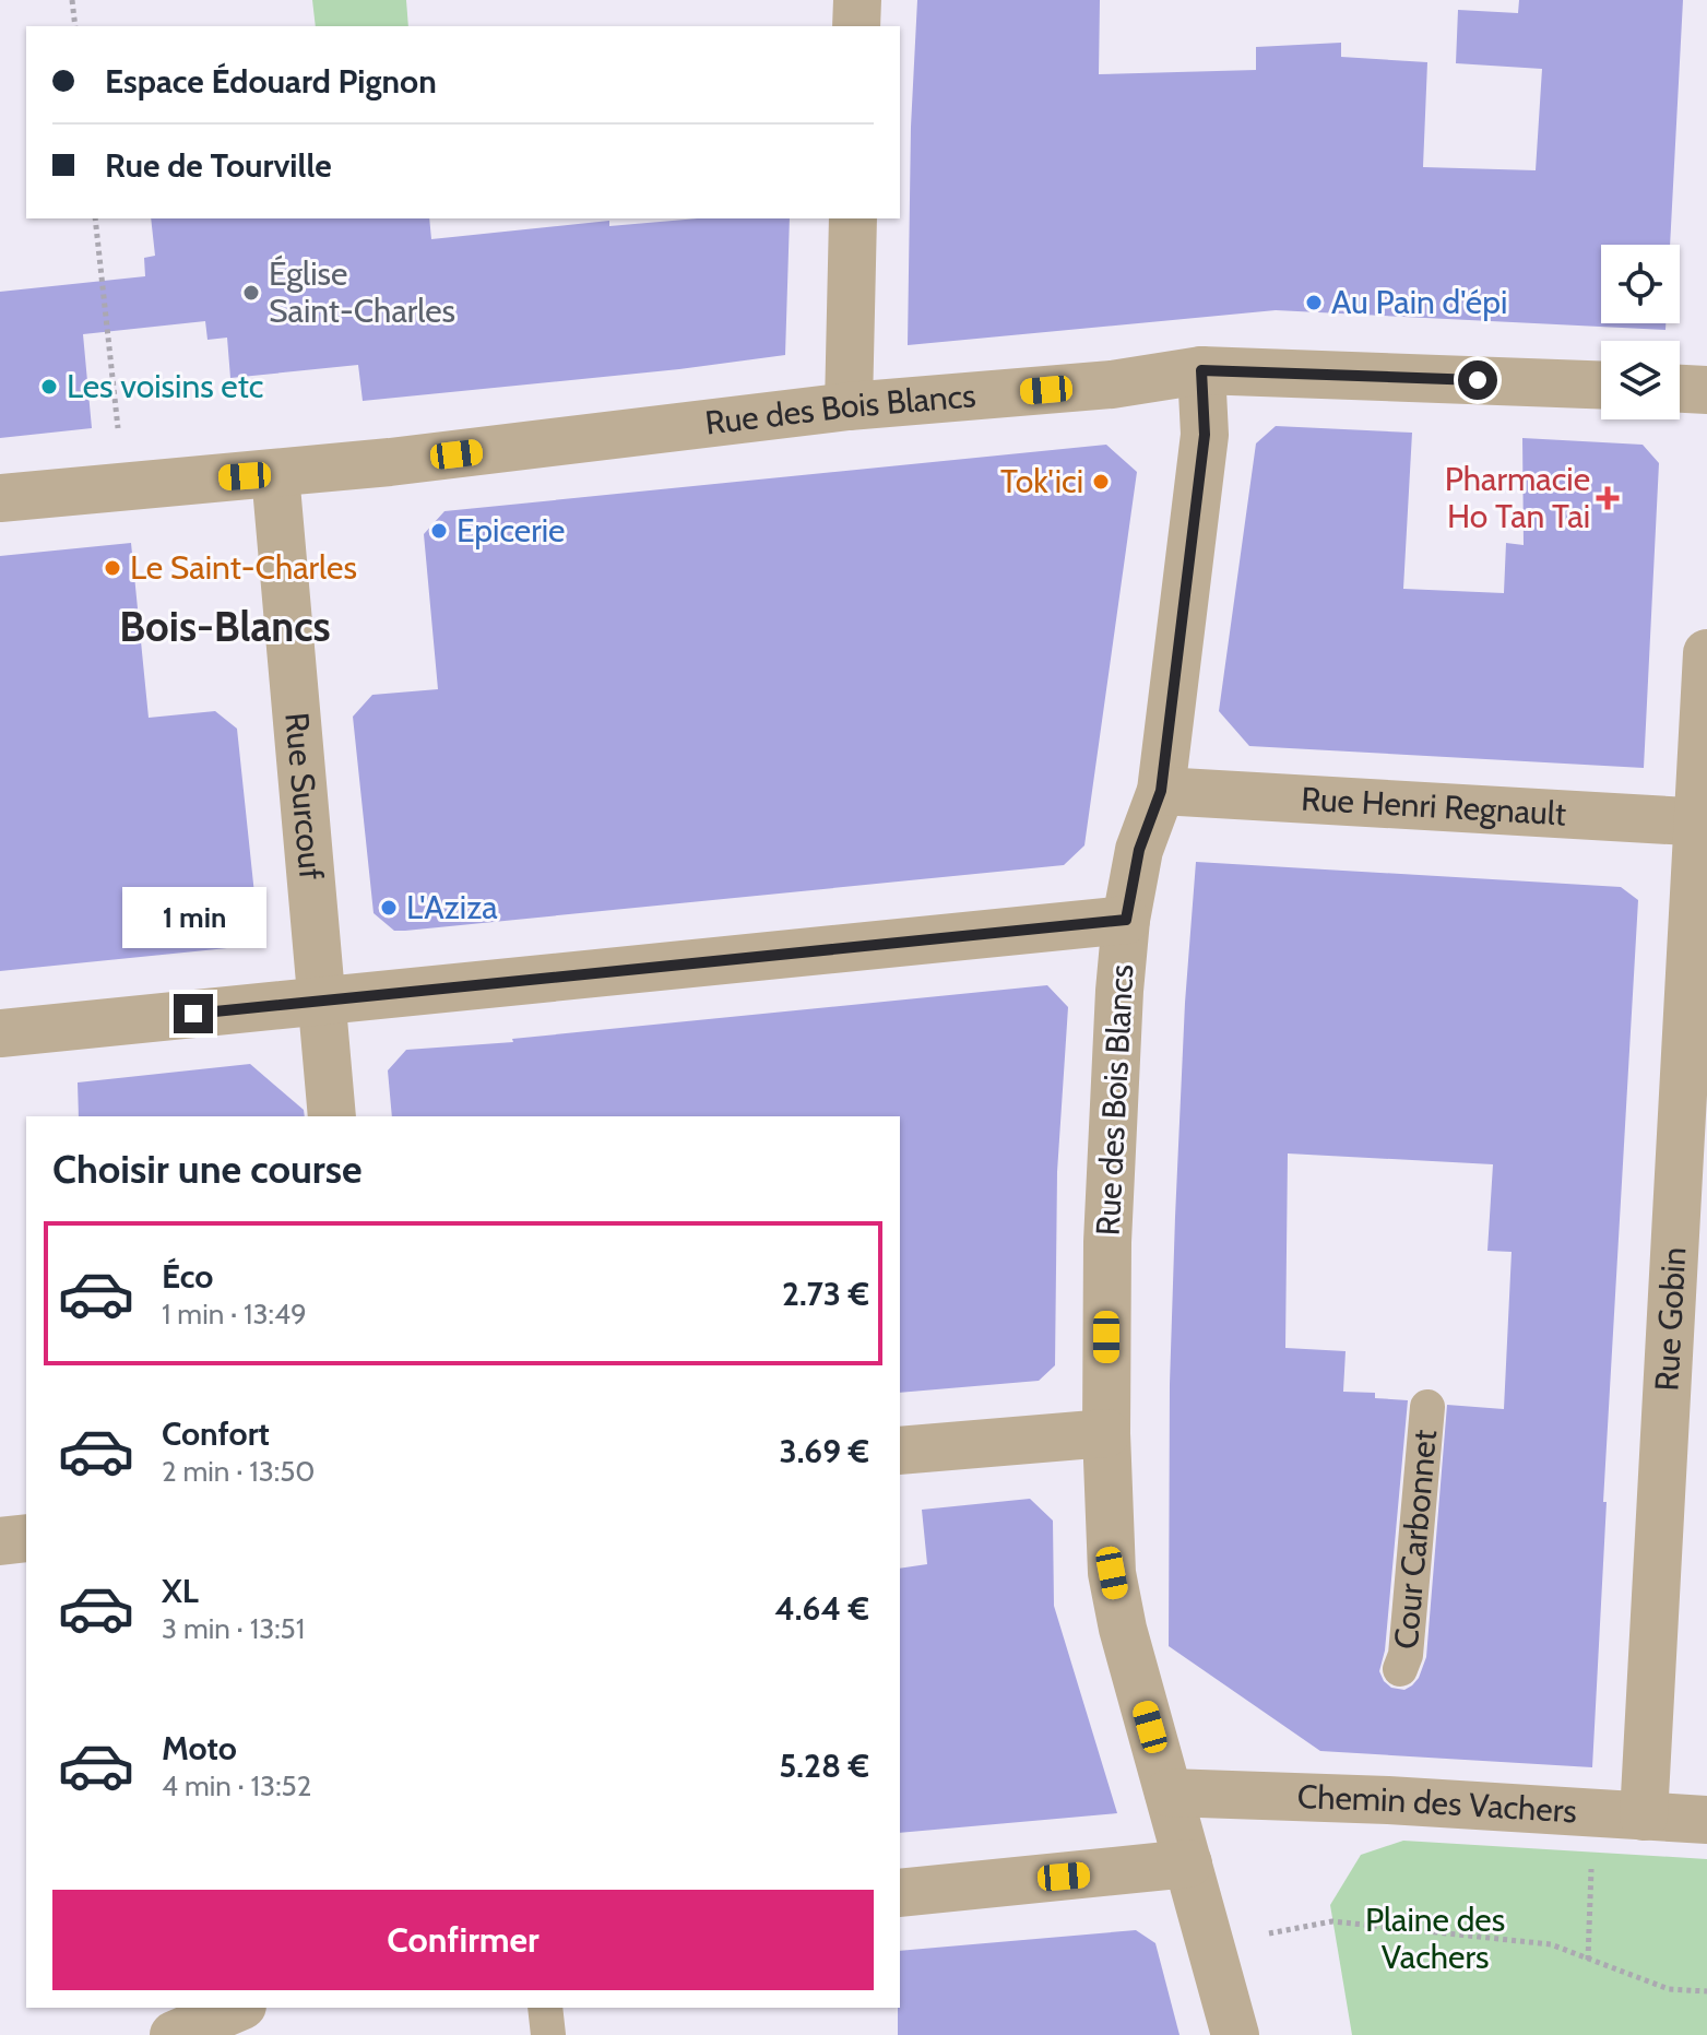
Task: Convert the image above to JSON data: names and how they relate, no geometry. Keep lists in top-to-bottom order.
{
  "streets": {
    "street": [
      "Rue des Bois Blancs",
      "Rue Surcouf",
      "Rue Henri Regnault",
      "Rue Gobin",
      "Chemin des Vachers"
    ],
    "lane": ["Cour Carbonnet"]
  },
  "crossings": [
    ["Rue des Bois Blancs", "Rue Surcouf"],
    ["Rue des Bois Blancs", "Rue Henri Regnault"],
    ["Rue des Bois Blancs", "Chemin des Vachers"],
    ["Rue Henri Regnault", "Rue Gobin"],
    ["Rue Gobin", "Chemin des Vachers"]
  ],
  "districts": ["Bois-Blancs"],
  "parks": ["Plaine des Vachers"],
  "places": {
    "other": [
      "Église Saint-Charles",
      "Au Pain d'épi",
      "Les voisins etc",
      "Tok'ici",
      "Epicerie",
      "Le Saint-Charles",
      "L'Aziza"
    ],
    "health": ["Pharmacie Ho Tan Tai"]
  },
  "page": {
    "banner": ["Espace Édouard Pignon", "Rue de Tourville"],
    "bubble": "1 min",
    "heading": "Choisir une course",
    "list": [
      {
        "name": "Éco",
        "note": "1 min · 13:49",
        "value": "2.73 €"
      },
      {
        "name": "Confort",
        "note": "2 min · 13:50",
        "value": "3.69 €"
      },
      {
        "name": "XL",
        "note": "3 min · 13:51",
        "value": "4.64 €"
      },
      {
        "name": "Moto",
        "note": "4 min · 13:52",
        "value": "5.28 €"
      }
    ],
    "buttons": "Confirmer"
  }
}
